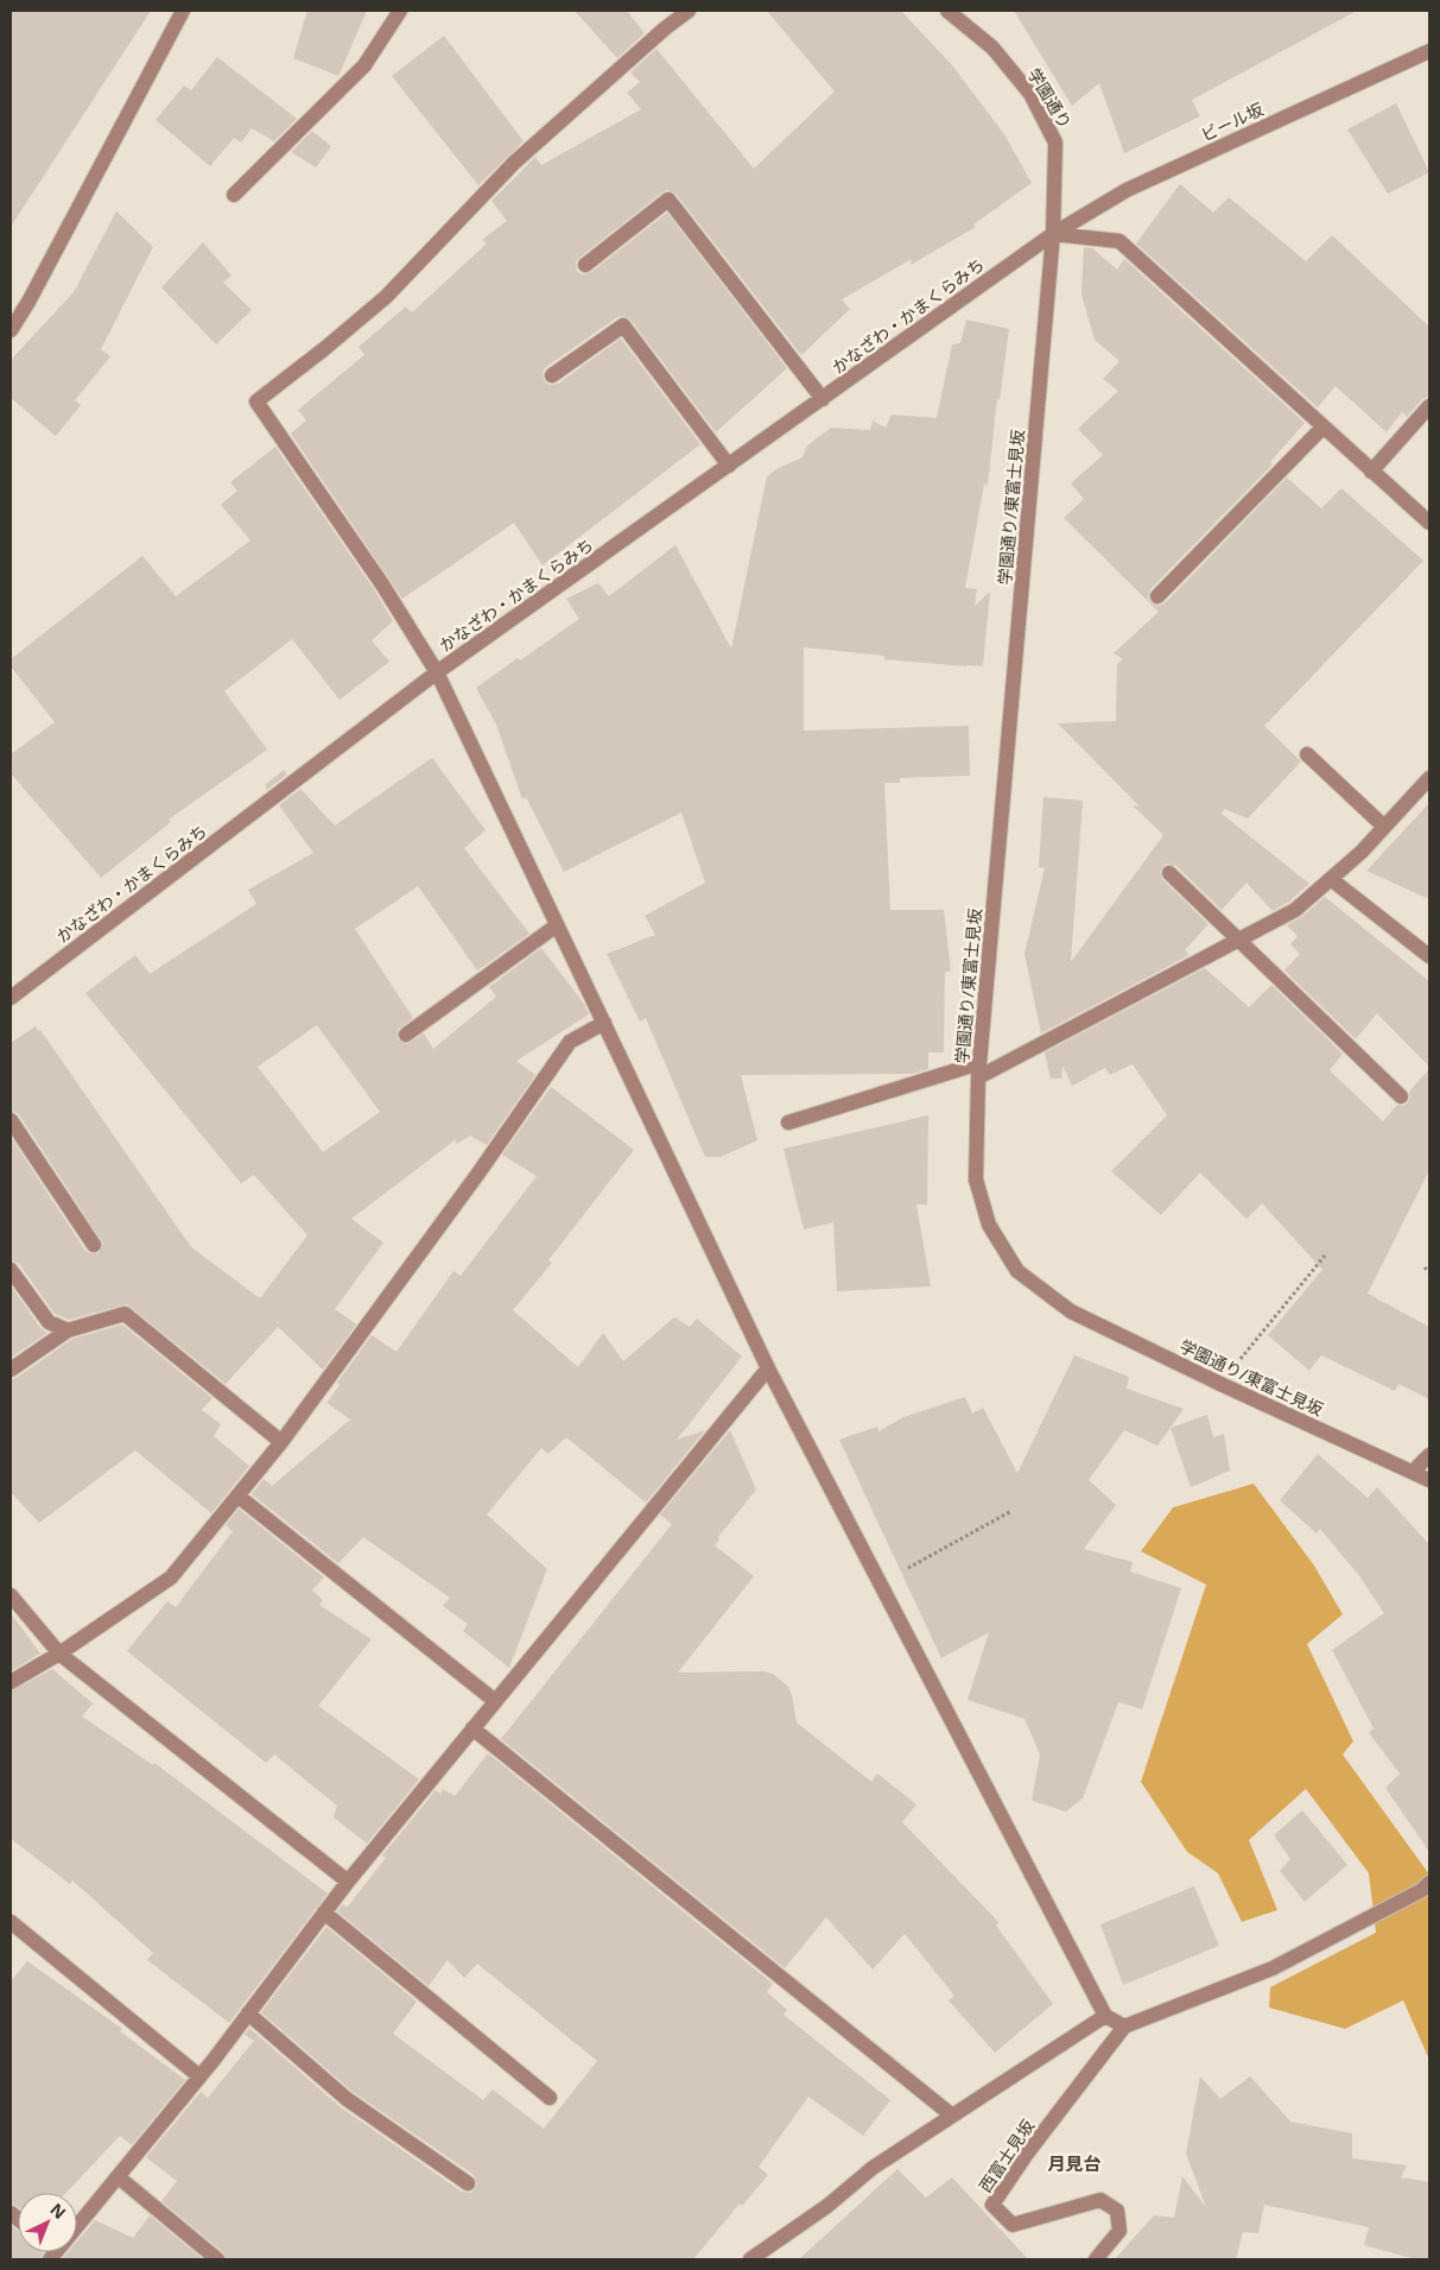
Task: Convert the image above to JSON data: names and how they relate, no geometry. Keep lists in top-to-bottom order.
{
  "streets": {
    "street": [
      "学園通り",
      "ビール坂",
      "かなざわ・かまくらみち",
      "学園通り/東富士見坂",
      "西富士見坂"
    ]
  },
  "crossings": [
    ["学園通り", "ビール坂"],
    ["学園通り", "かなざわ・かまくらみち"],
    ["学園通り", "学園通り/東富士見坂"],
    ["ビール坂", "かなざわ・かまくらみち"],
    ["ビール坂", "学園通り/東富士見坂"],
    ["かなざわ・かまくらみち", "学園通り/東富士見坂"]
  ],
  "districts": ["月見台"],
  "north": "top right"
}
